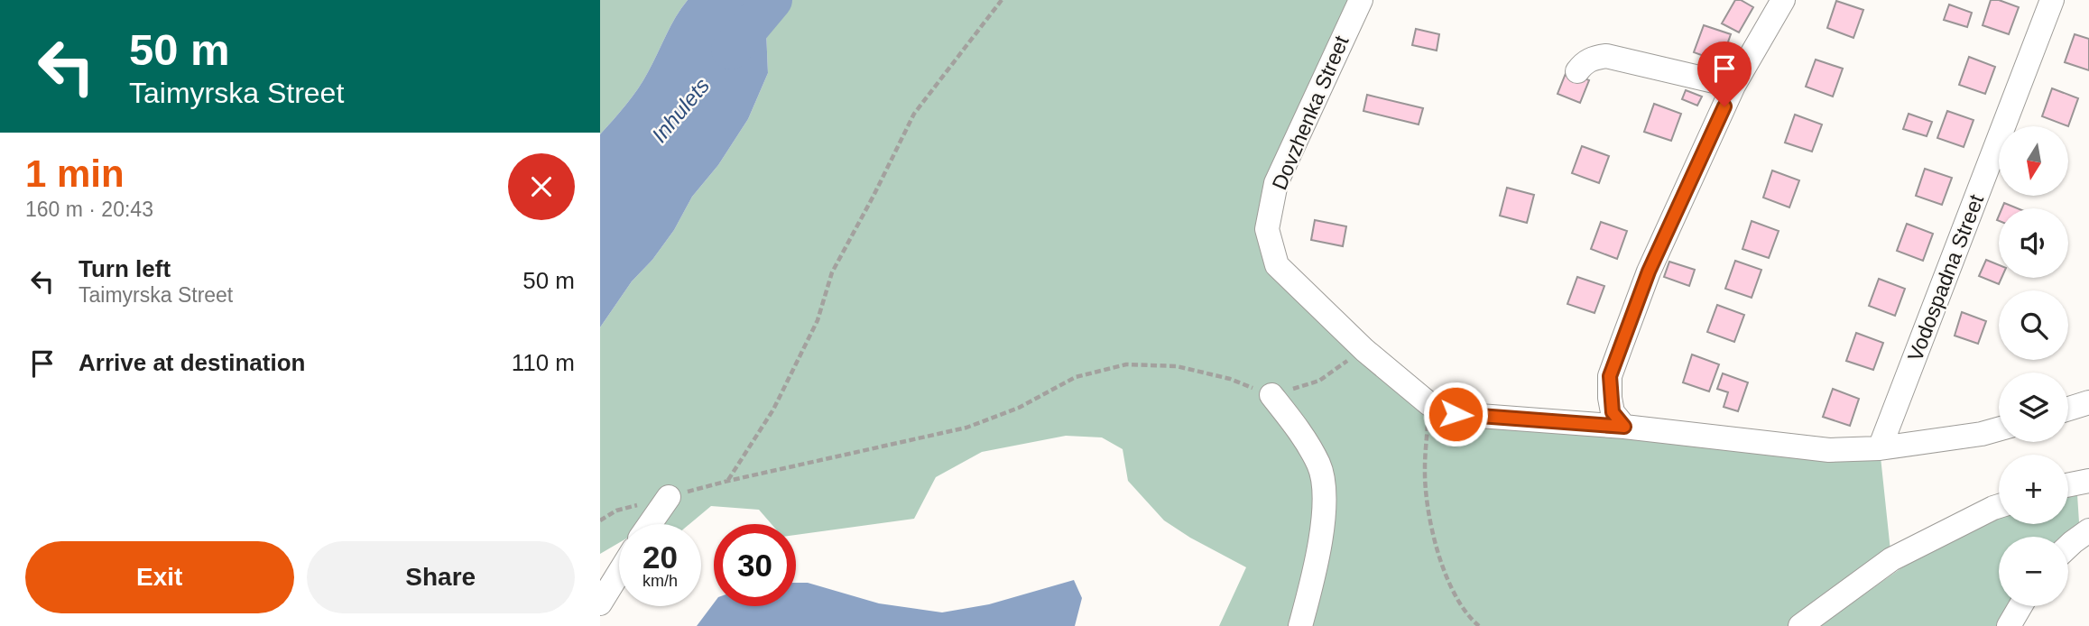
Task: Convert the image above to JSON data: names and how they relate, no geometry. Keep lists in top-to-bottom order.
{
  "streets": {
    "street": ["Dovzhenka Street", "Vodospadna Street"]
  },
  "water": ["Inhulets"],
  "north": "bottom",
  "page": {
    "turn": ["50 m", "Taimyrska Street"],
    "map_buttons": ["+", "−"],
    "heading": ["1 min", "160 m · 20:43"],
    "list": [
      {
        "name": "Turn left",
        "note": "Taimyrska Street",
        "value": "50 m"
      },
      {
        "name": "Arrive at destination",
        "value": "110 m"
      }
    ],
    "speed": "20 km/h",
    "limit": "30",
    "buttons": ["Exit", "Share"]
  }
}
